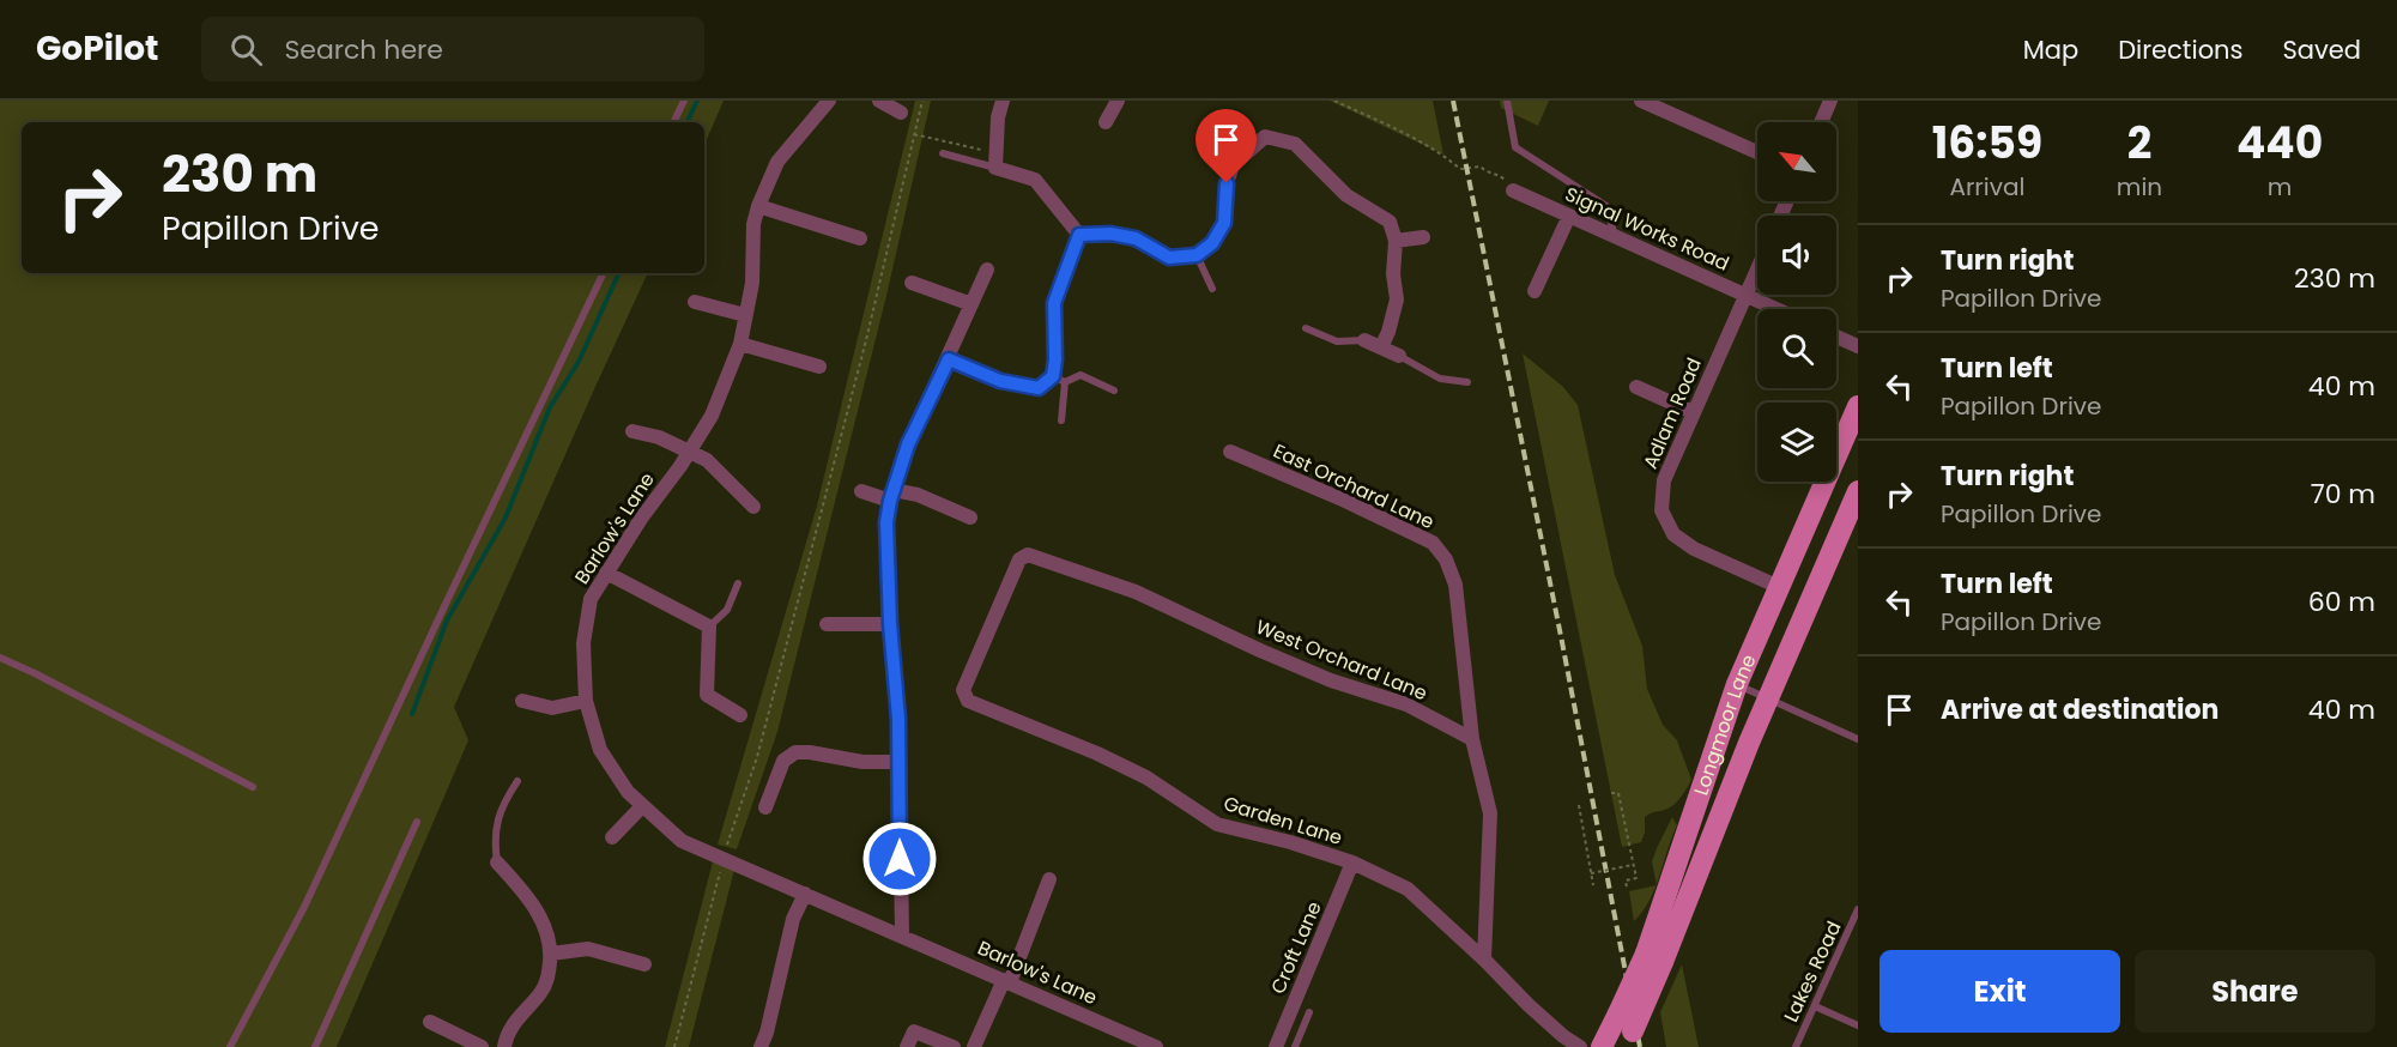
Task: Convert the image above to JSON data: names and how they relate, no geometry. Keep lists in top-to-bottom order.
{
  "streets": {
    "main road": ["Longmoor Lane"],
    "street": [
      "Signal Works Road",
      "Adlam Road",
      "East Orchard Lane",
      "Barlow's Lane",
      "West Orchard Lane",
      "Garden Lane",
      "Croft Lane"
    ],
    "lane": ["Lakes Road"]
  },
  "crossings": [
    ["Signal Works Road", "Adlam Road"],
    ["Adlam Road", "Longmoor Lane"],
    ["East Orchard Lane", "West Orchard Lane"],
    ["West Orchard Lane", "Garden Lane"],
    ["Garden Lane", "Croft Lane"]
  ],
  "north": "top left",
  "page": {
    "header": "GoPilot",
    "search": "Search here",
    "nav": ["Map", "Directions", "Saved"],
    "eta": [
      "16:59",
      "Arrival",
      "2",
      "min",
      "440",
      "m"
    ],
    "turn": ["230 m", "Papillon Drive"],
    "list": [
      {
        "name": "Turn right",
        "note": "Papillon Drive",
        "value": "230 m"
      },
      {
        "name": "Turn left",
        "note": "Papillon Drive",
        "value": "40 m"
      },
      {
        "name": "Turn right",
        "note": "Papillon Drive",
        "value": "70 m"
      },
      {
        "name": "Turn left",
        "note": "Papillon Drive",
        "value": "60 m"
      },
      {
        "name": "Arrive at destination",
        "value": "40 m"
      }
    ],
    "buttons": ["Exit", "Share"]
  }
}
